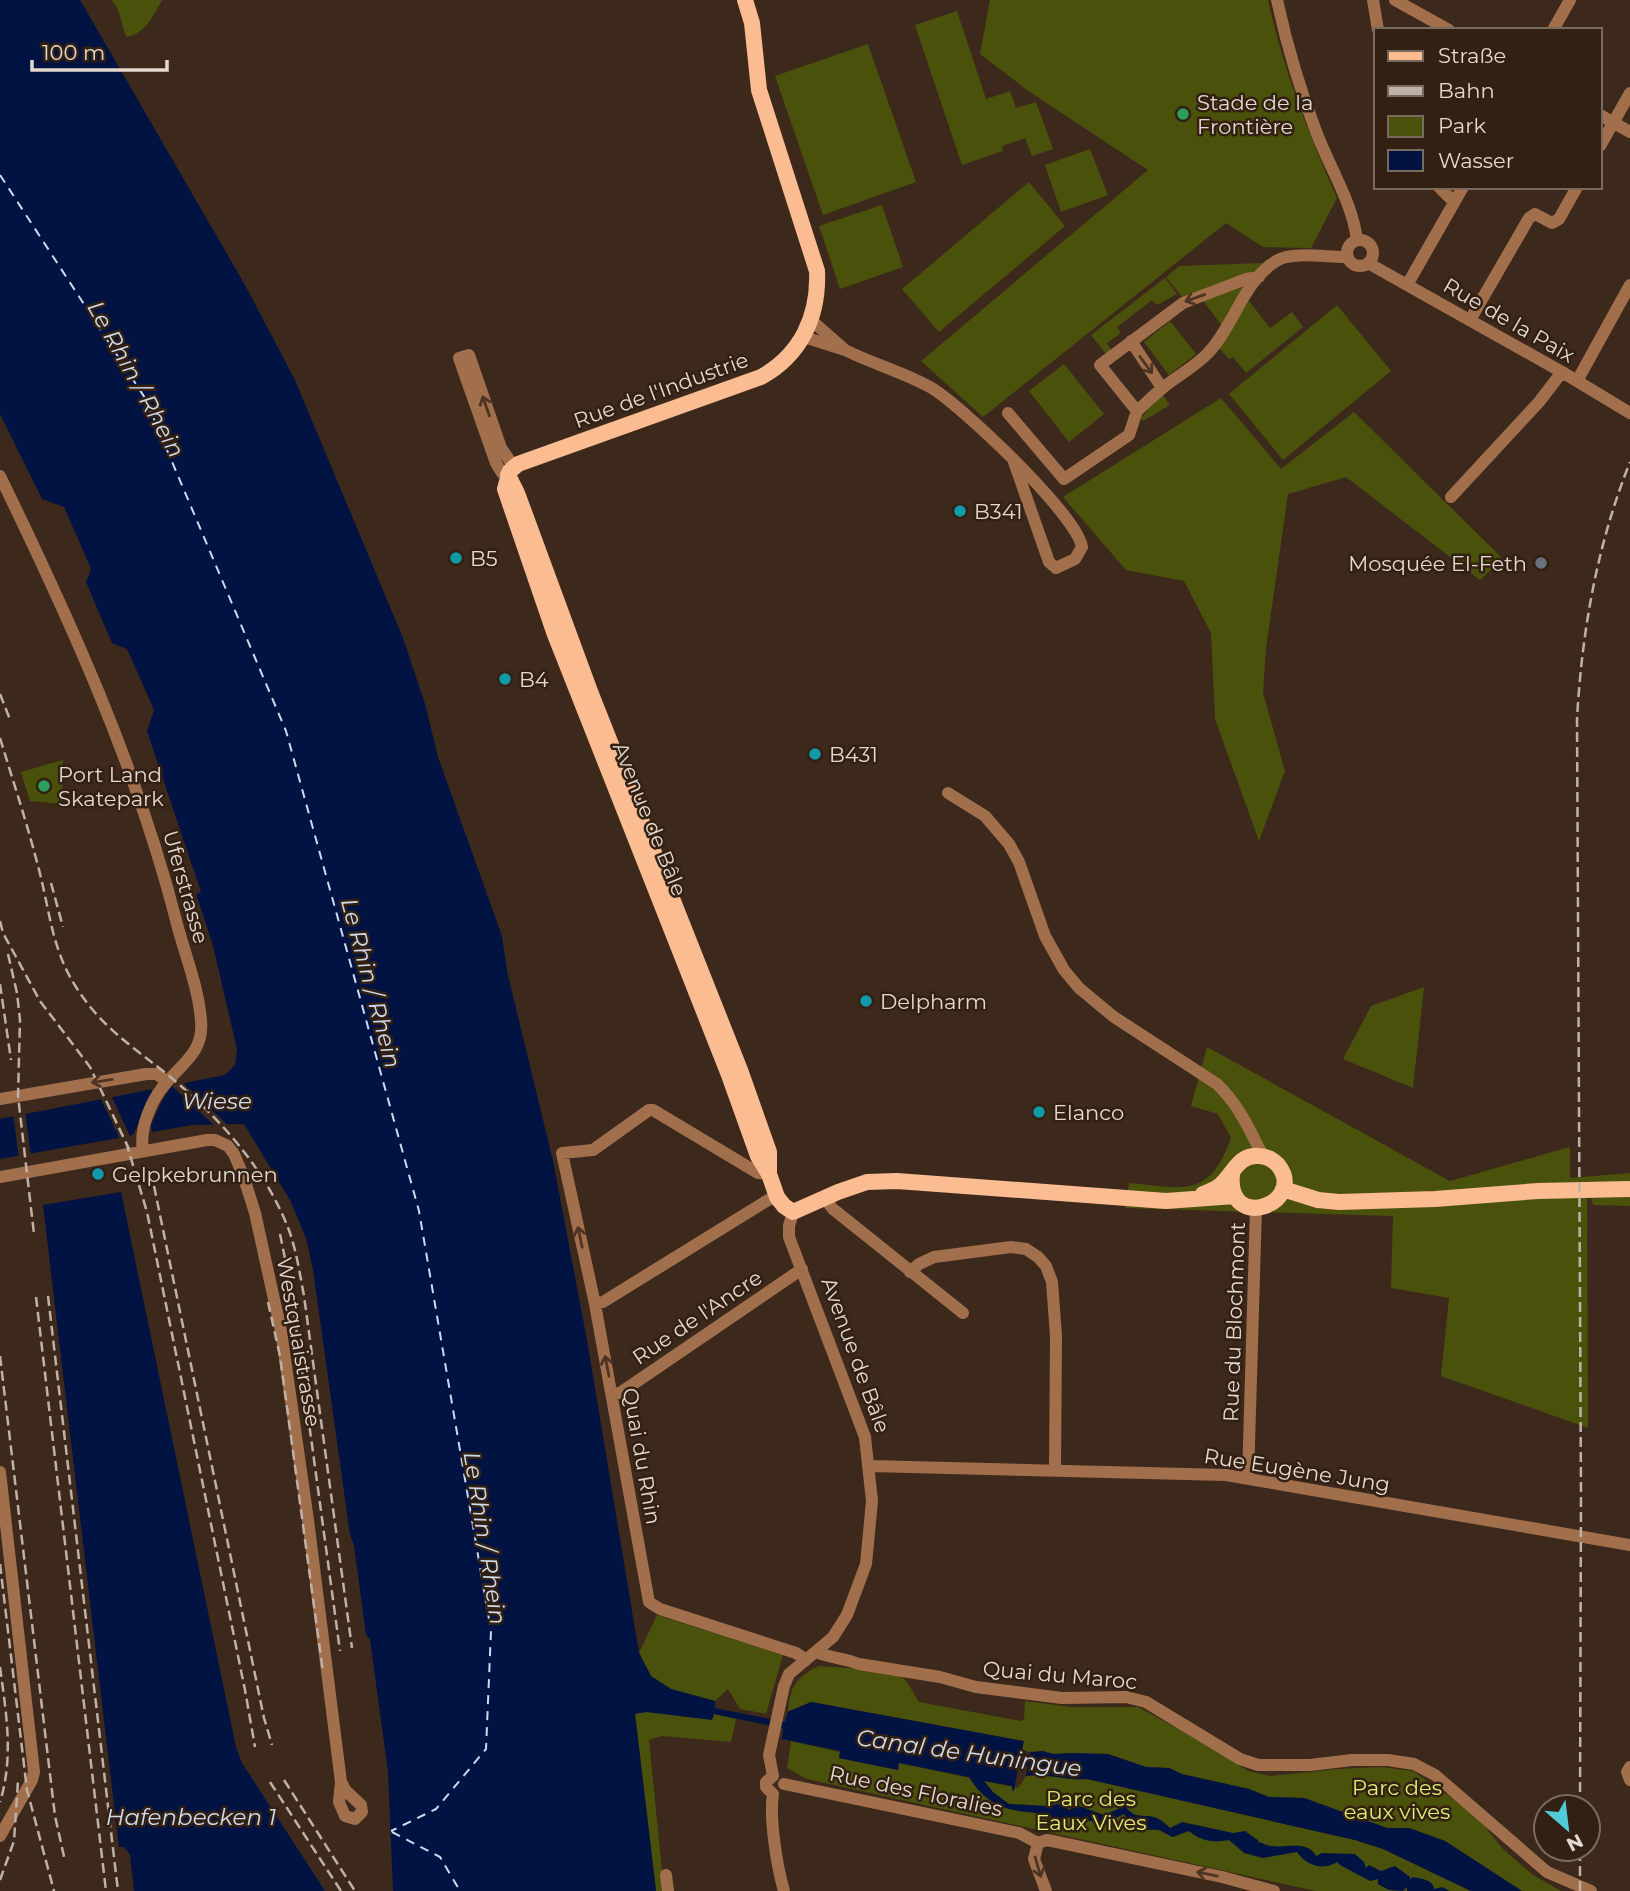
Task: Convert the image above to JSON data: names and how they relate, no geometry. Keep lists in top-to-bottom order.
{
  "streets": {
    "main road": ["Rue de l'Industrie", "Avenue de Bâle"],
    "street": [
      "Rue de la Paix",
      "Uferstrasse",
      "Rue de l'Ancre",
      "Rue du Blochmont",
      "Westquaistrasse",
      "Quai du Rhin",
      "Rue Eugène Jung",
      "Quai du Maroc",
      "Rue des Floralies"
    ]
  },
  "crossings": [
    ["Rue de l'Industrie", "Avenue de Bâle"],
    ["Avenue de Bâle", "Rue de l'Ancre"],
    ["Avenue de Bâle", "Quai du Rhin"],
    ["Avenue de Bâle", "Rue Eugène Jung"],
    ["Avenue de Bâle", "Quai du Maroc"],
    ["Avenue de Bâle", "Rue des Floralies"],
    ["Uferstrasse", "Westquaistrasse"],
    ["Rue de l'Ancre", "Quai du Rhin"],
    ["Rue du Blochmont", "Rue Eugène Jung"],
    ["Quai du Rhin", "Quai du Maroc"]
  ],
  "one_way": ["Rue des Floralies"],
  "water": [
    "Le Rhin / Rhein",
    "Wiese",
    "Canal de Huningue",
    "Hafenbecken 1"
  ],
  "parks": ["Parc des eaux vives", "Parc des Eaux Vives"],
  "places": [
    "Stade de la Frontière",
    "B341",
    "B5",
    "Mosquée El-Feth",
    "B4",
    "B431",
    "Port Land Skatepark",
    "Delpharm",
    "Elanco",
    "Gelpkebrunnen"
  ],
  "legend": [
    "Straße",
    "Bahn",
    "Park",
    "Wasser"
  ],
  "scale_bar": "100 m",
  "north": "bottom right"
}
